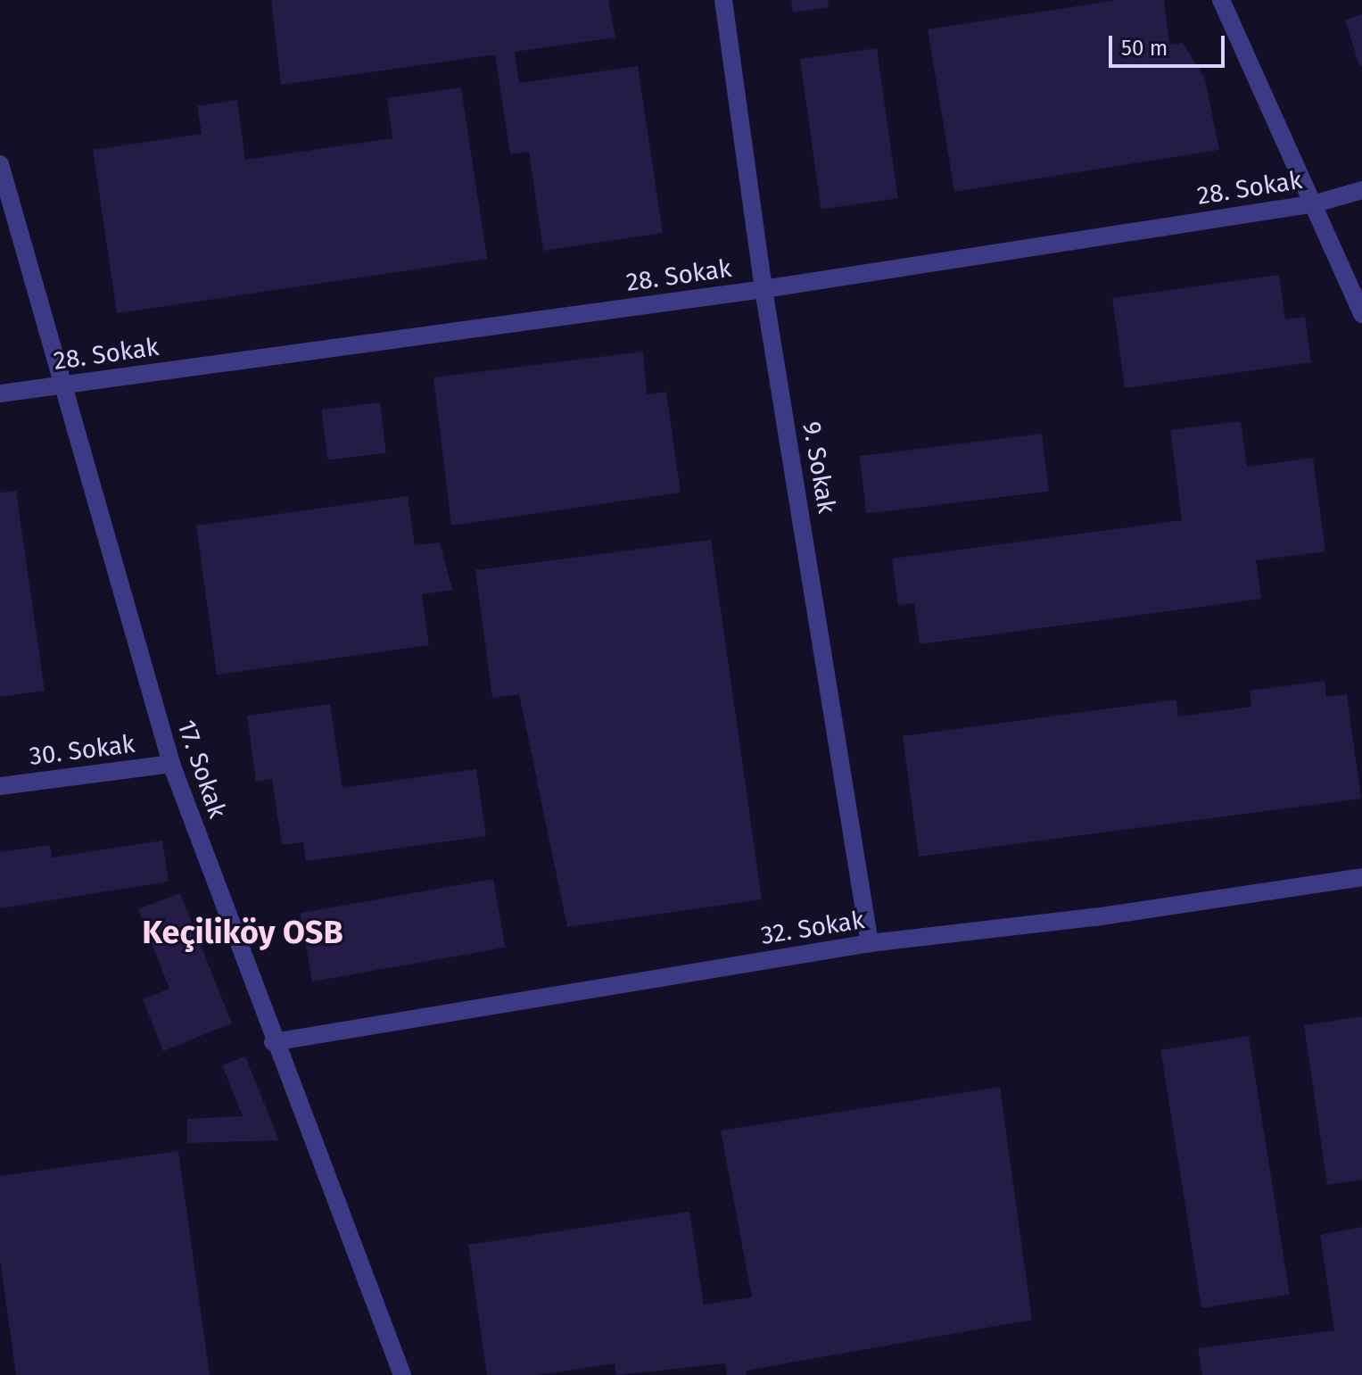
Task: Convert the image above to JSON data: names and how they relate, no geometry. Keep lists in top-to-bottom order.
{
  "streets": {
    "street": [
      "28. Sokak",
      "9. Sokak",
      "30. Sokak",
      "17. Sokak",
      "32. Sokak"
    ]
  },
  "crossings": [
    ["28. Sokak", "9. Sokak"],
    ["28. Sokak", "17. Sokak"],
    ["9. Sokak", "32. Sokak"],
    ["30. Sokak", "17. Sokak"],
    ["17. Sokak", "32. Sokak"]
  ],
  "districts": ["Keçiliköy OSB"],
  "scale_bar": "50 m"
}
